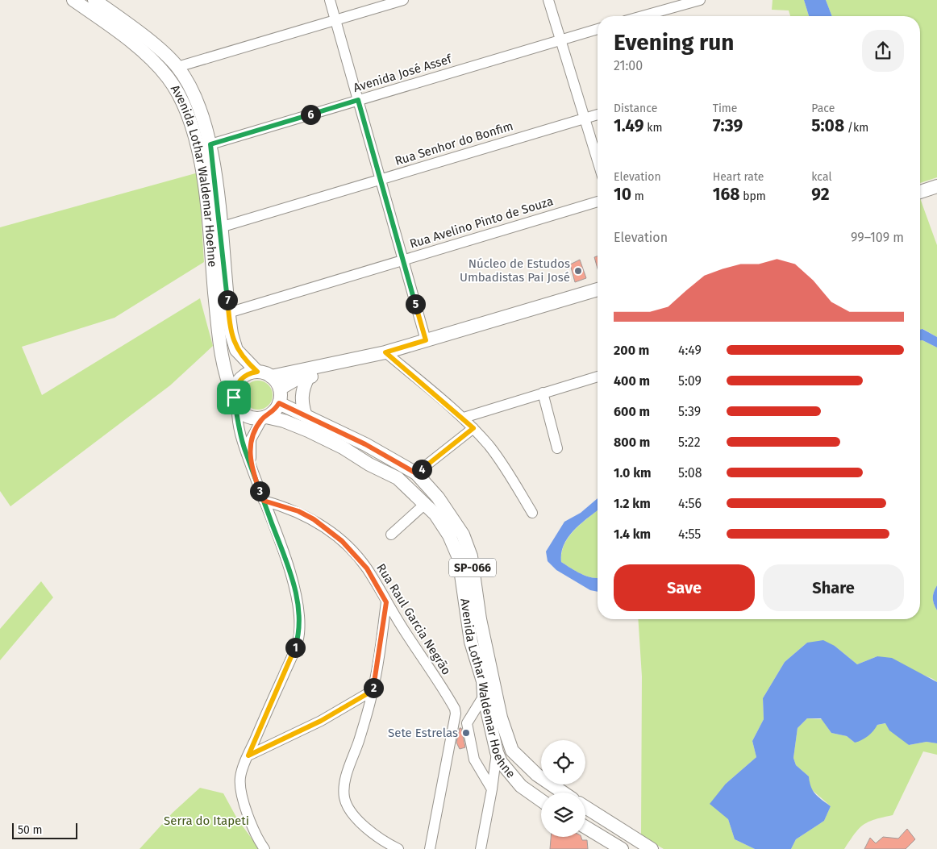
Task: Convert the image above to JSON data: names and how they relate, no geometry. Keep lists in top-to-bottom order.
{
  "streets": {
    "main road": ["Avenida Lothar Waldemar Hoehne", "SP-066"],
    "street": [
      "Avenida José Assef",
      "Rua Senhor do Bonfim",
      "Rua Avelino Pinto de Souza",
      "Rua Raul Garcia Negrão"
    ]
  },
  "crossings": [
    ["Avenida José Assef", "Avenida Lothar Waldemar Hoehne"],
    ["Rua Senhor do Bonfim", "Avenida Lothar Waldemar Hoehne"],
    ["Avenida Lothar Waldemar Hoehne", "Rua Avelino Pinto de Souza"]
  ],
  "parks": ["Serra do Itapeti"],
  "places": ["Núcleo de Estudos Umbadistas Pai José", "Sete Estrelas"],
  "scale_bar": "50 m",
  "page": {
    "heading": ["Evening run", "21:00"],
    "stats": [
      ["Distance", "1.49 km"],
      ["Time", "7:39"],
      ["Pace", "5:08 /km"],
      ["Elevation", "10 m"],
      ["Heart rate", "168 bpm"],
      ["kcal", "92"]
    ],
    "pins": [
      "6",
      "7",
      "5",
      "4",
      "3",
      "1",
      "2"
    ],
    "chart": ["Elevation", "99–109 m"],
    "list": [
      {
        "name": "200 m",
        "note": "4:49"
      },
      {
        "name": "400 m",
        "note": "5:09"
      },
      {
        "name": "600 m",
        "note": "5:39"
      },
      {
        "name": "800 m",
        "note": "5:22"
      },
      {
        "name": "1.0 km",
        "note": "5:08"
      },
      {
        "name": "1.2 km",
        "note": "4:56"
      },
      {
        "name": "1.4 km",
        "note": "4:55"
      }
    ],
    "buttons": ["Save", "Share"],
    "scale": "50 m"
  }
}
